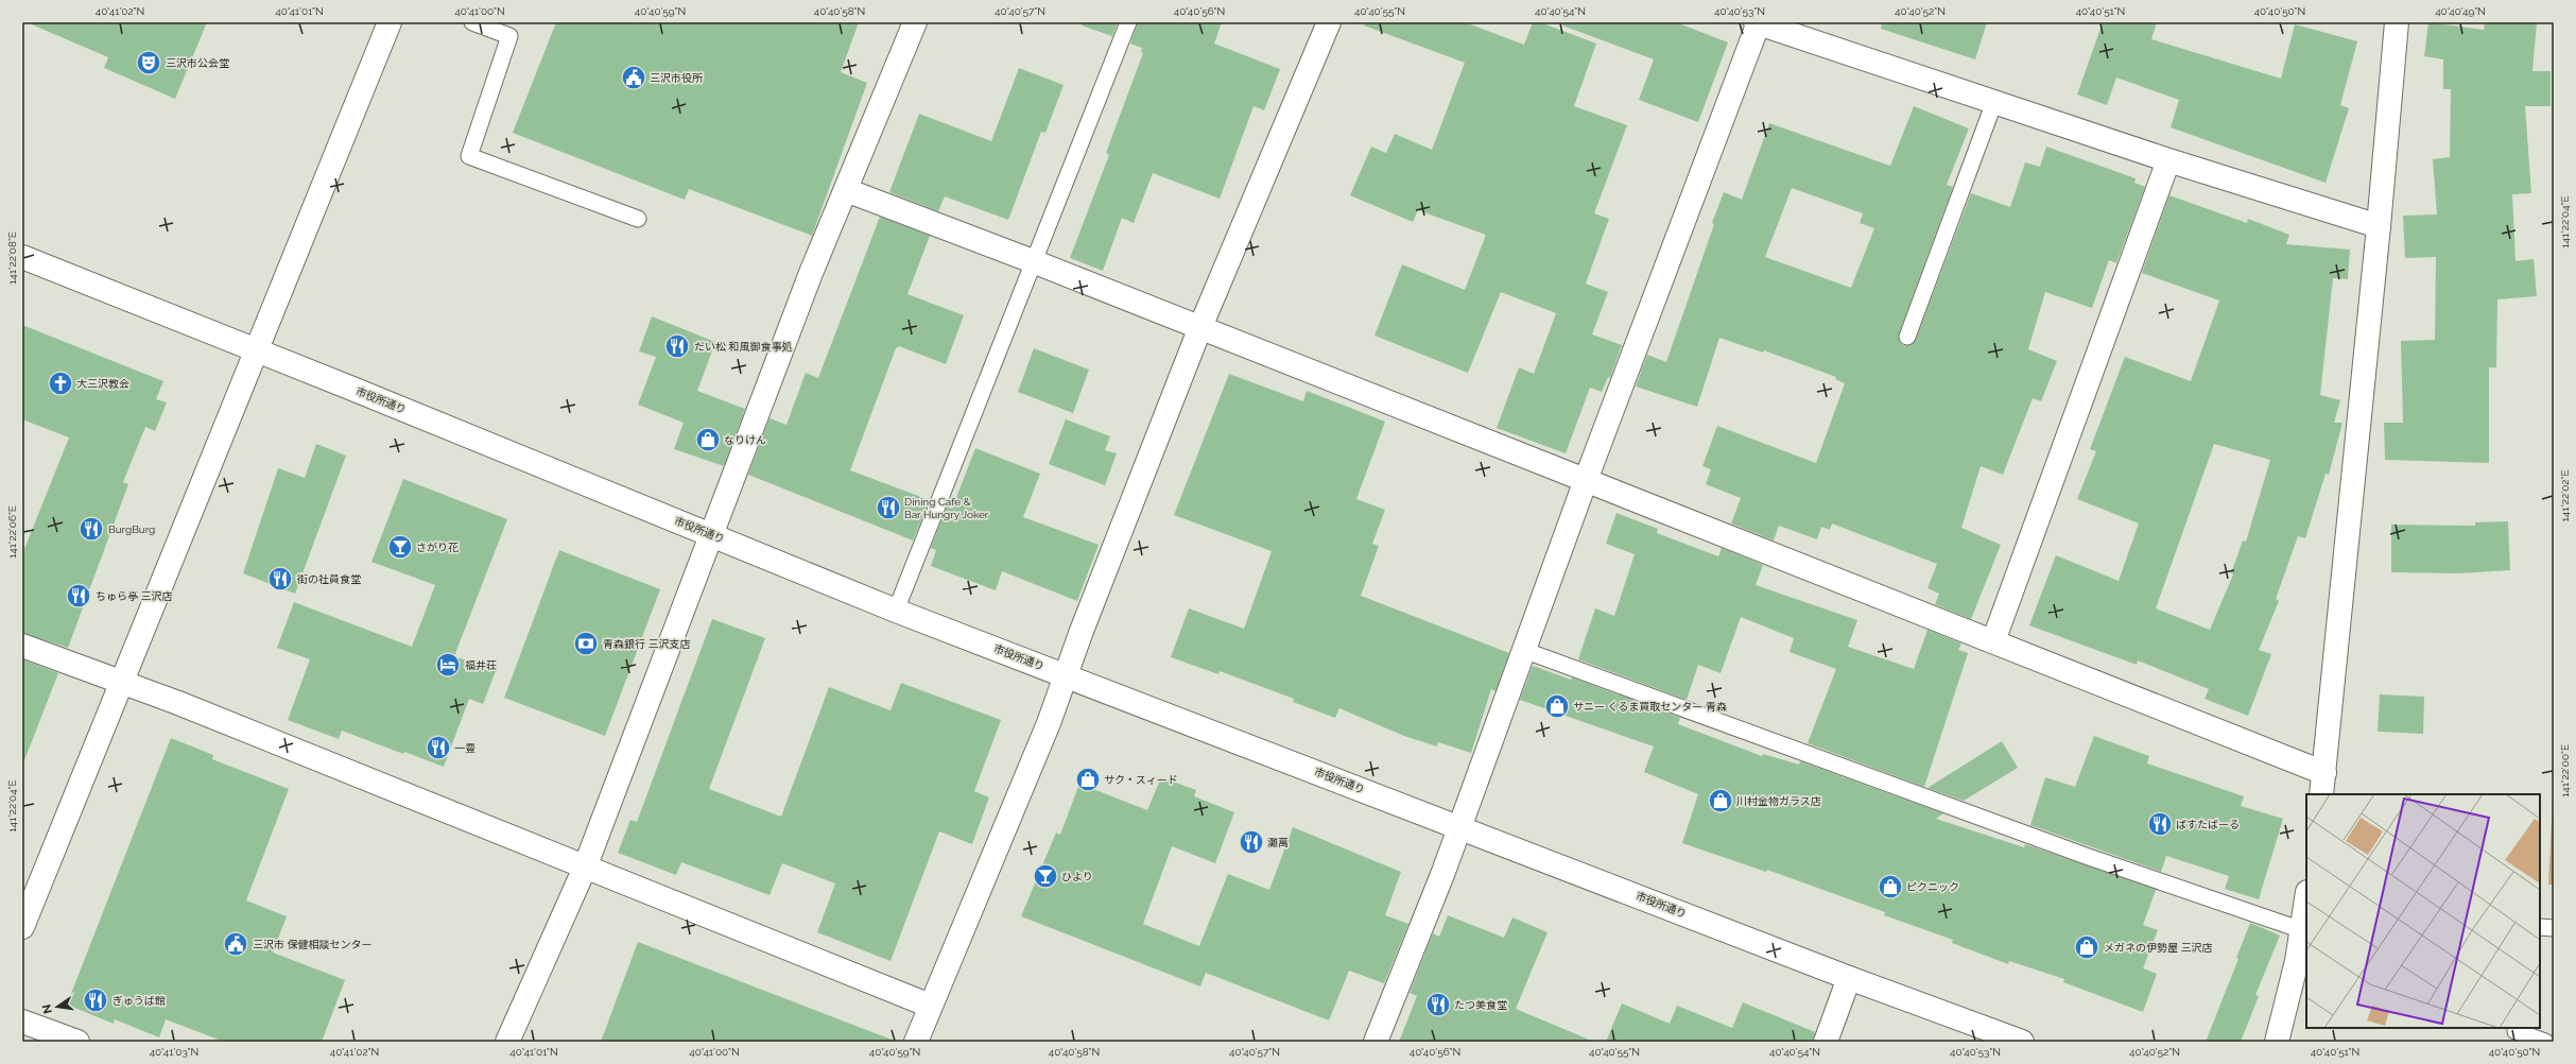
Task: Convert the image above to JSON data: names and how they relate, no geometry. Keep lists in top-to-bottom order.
{
  "streets": {
    "street": ["市役所通り"]
  },
  "places": {
    "theatre": ["三沢市公会堂"],
    "public building": ["三沢市役所", "三沢市 保健相談センター"],
    "restaurant": [
      "だい松 和風御食事処",
      "Dining Cafe & Bar Hungry Joker",
      "BurgBurg",
      "街の社員食堂",
      "ちゅら亭 三沢店",
      "一豊",
      "ぱすたばーる",
      "灘萬",
      "ぎゅうば館",
      "たつ美食堂"
    ],
    "church": ["大三沢教会"],
    "shop": [
      "なりけん",
      "サニー くるま買取センター 青森",
      "サク・スィード",
      "川村金物ガラス店",
      "ピクニック",
      "メガネの伊勢屋 三沢店"
    ],
    "bar": ["さがり花", "ひより"],
    "bank": ["青森銀行 三沢支店"],
    "hotel": ["福井荘"]
  },
  "north": "left",
  "coordinates": [
    "40°41'02\"N",
    "40°41'01\"N",
    "40°41'00\"N",
    "40°40'59\"N",
    "40°40'58\"N",
    "40°40'57\"N",
    "40°40'56\"N",
    "40°40'55\"N",
    "40°40'54\"N",
    "40°40'53\"N",
    "40°40'52\"N",
    "40°40'51\"N",
    "40°40'50\"N",
    "40°40'49\"N",
    "141°22'04\"E",
    "141°22'08\"E",
    "141°22'02\"E",
    "141°22'06\"E",
    "141°22'00\"E",
    "40°41'03\"N"
  ]
}
